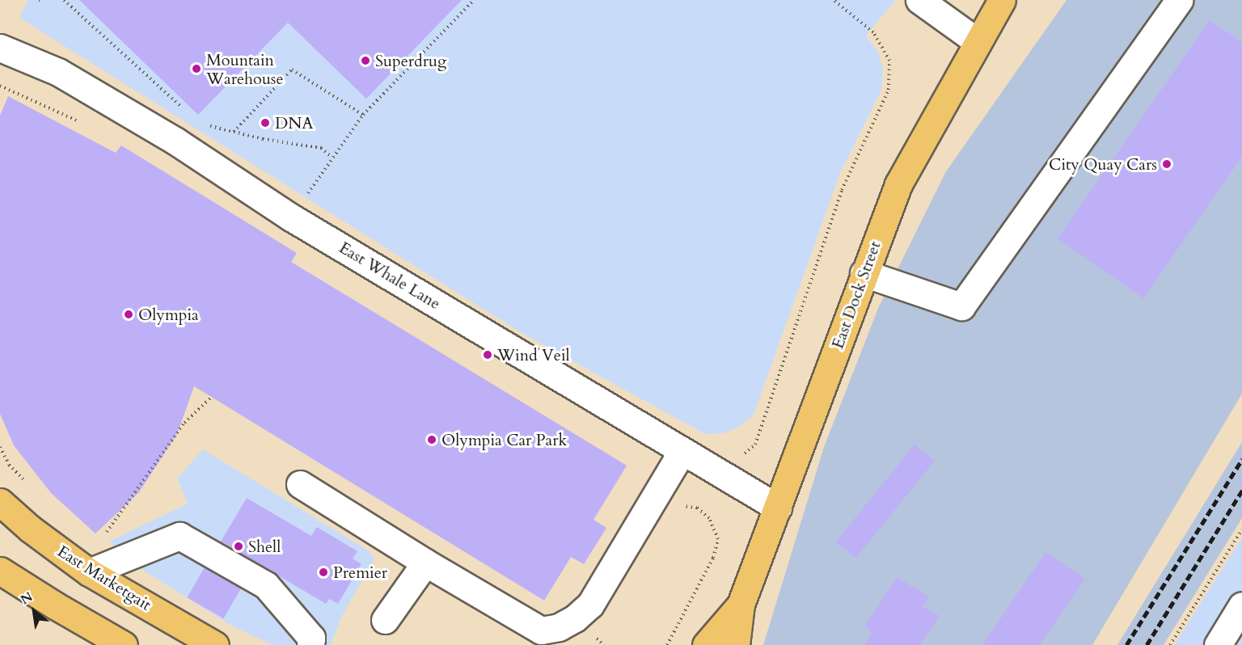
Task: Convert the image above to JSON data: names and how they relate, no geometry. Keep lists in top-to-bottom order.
{
  "streets": {
    "main road": ["East Dock Street", "East Marketgait"],
    "street": ["East Whale Lane"]
  },
  "crossings": [
    ["East Whale Lane", "East Dock Street"]
  ],
  "places": [
    "Superdrug",
    "Mountain Warehouse",
    "DNA",
    "City Quay Cars",
    "Olympia",
    "Wind Veil",
    "Olympia Car Park",
    "Shell",
    "Premier"
  ],
  "north": "top left"
}
